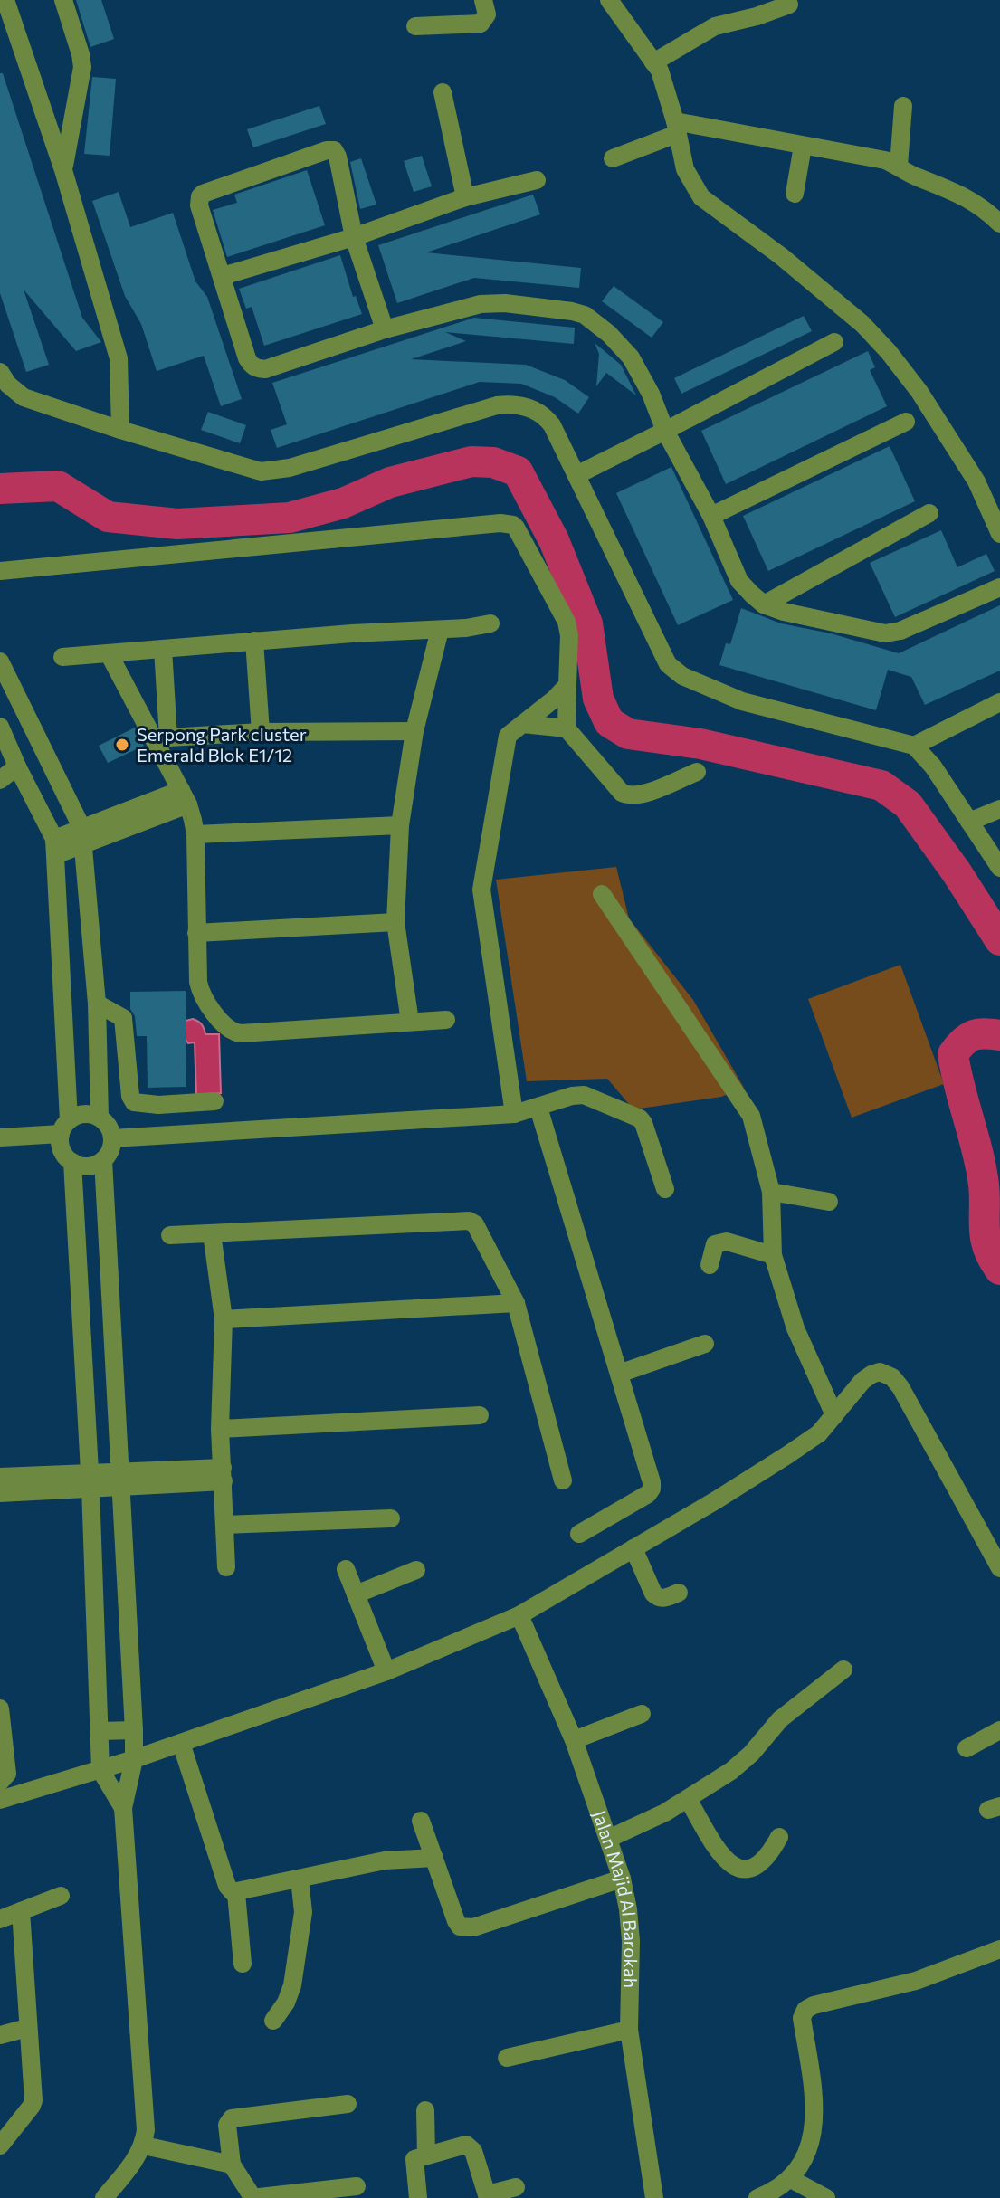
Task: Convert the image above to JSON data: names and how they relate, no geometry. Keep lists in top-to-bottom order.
{
  "streets": {
    "street": ["Jalan Majid Al Barokah"]
  },
  "places": ["Serpong Park cluster Emerald Blok E1/12"]
}
